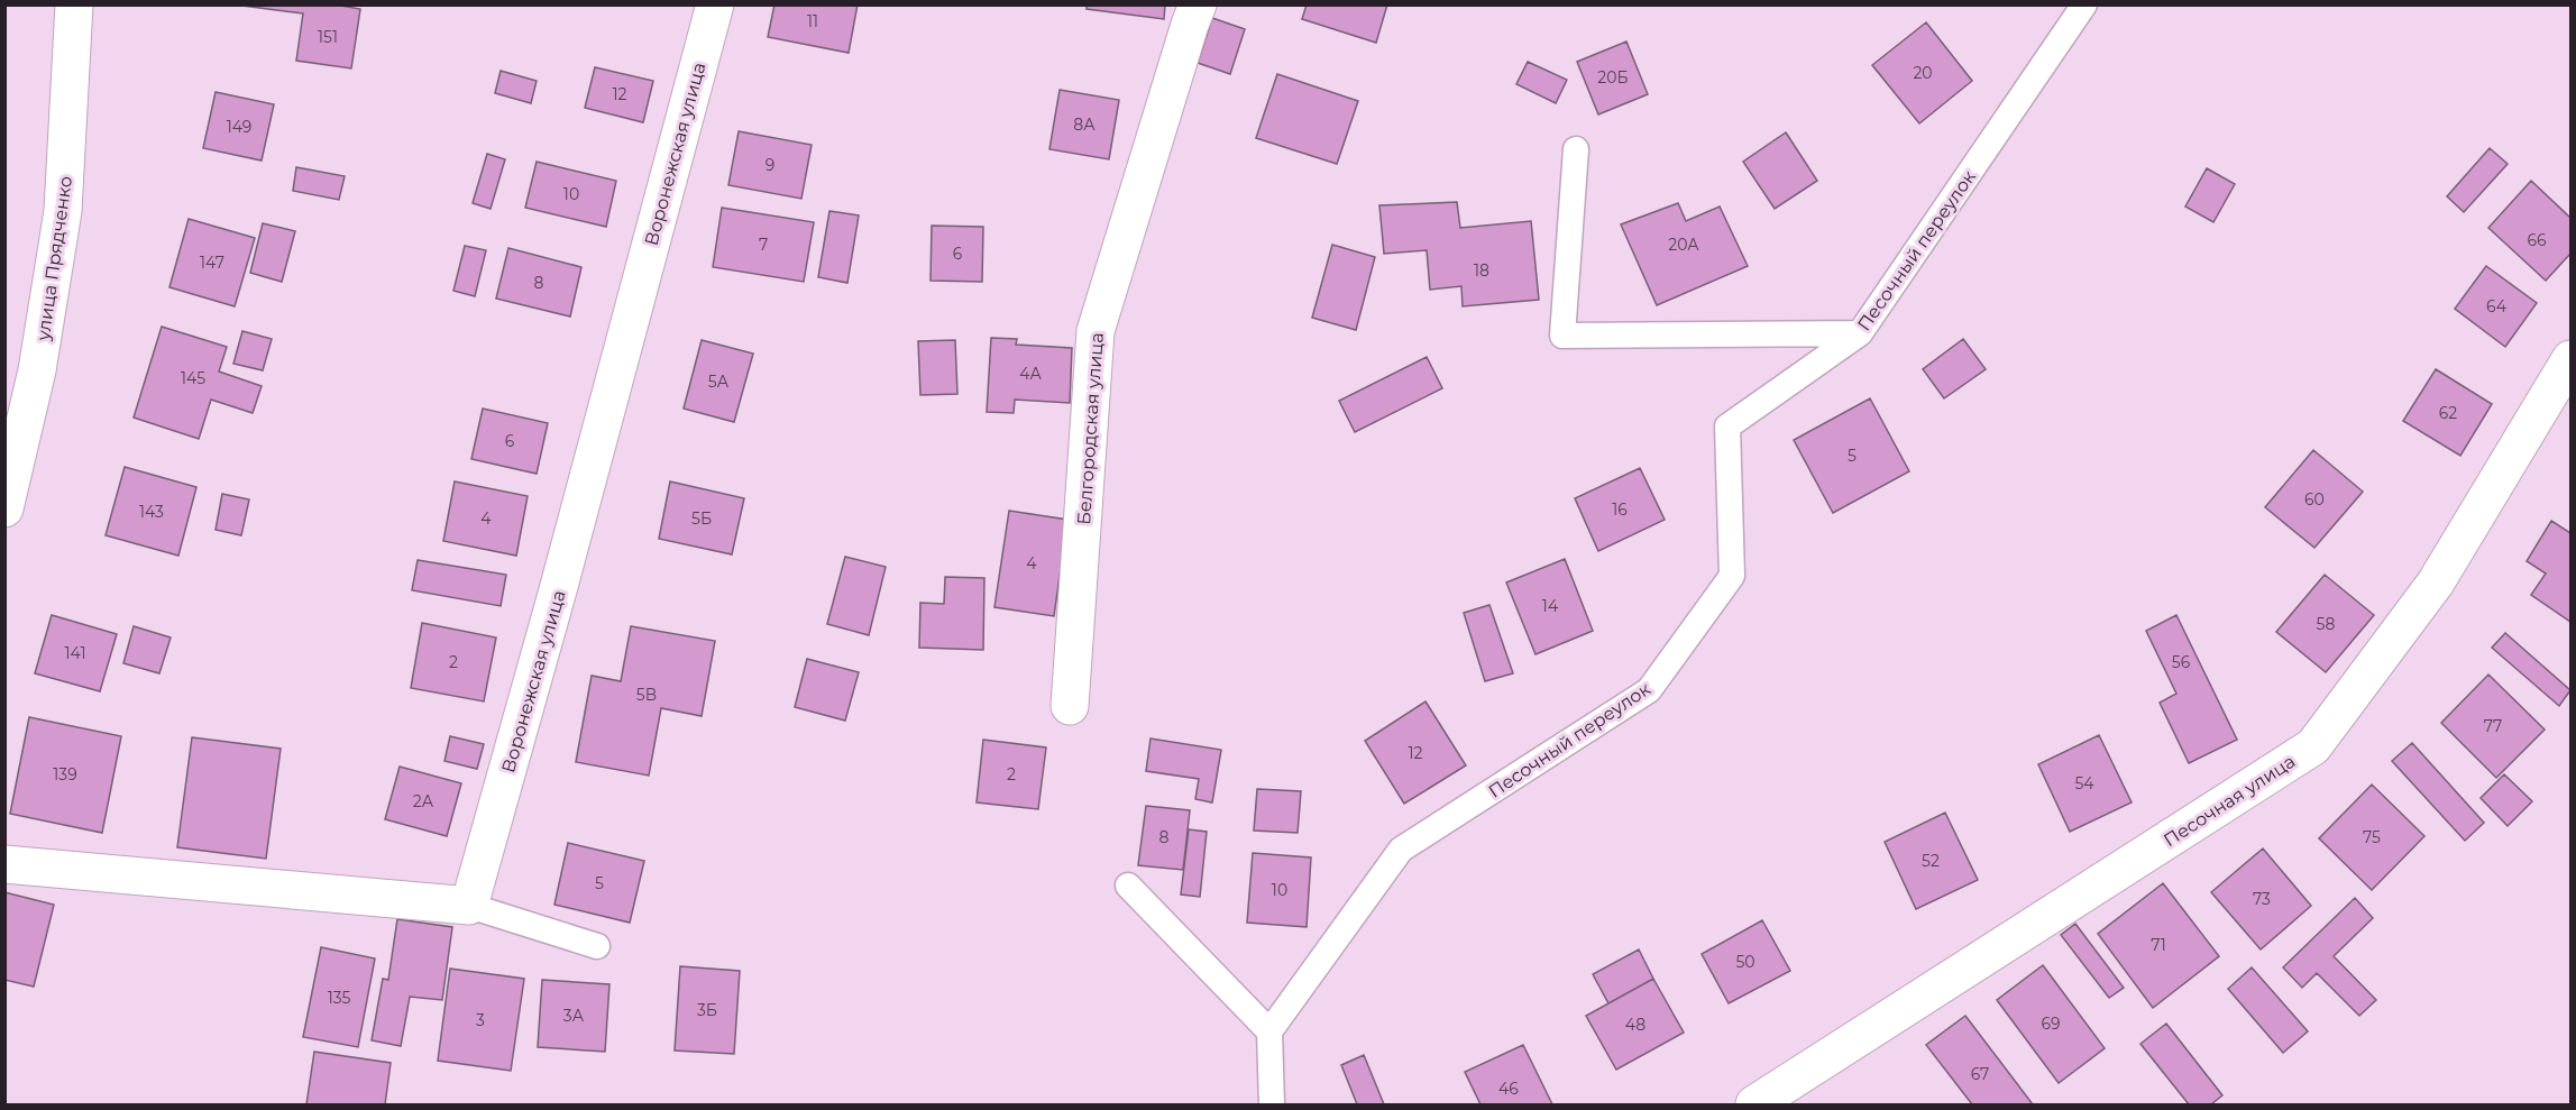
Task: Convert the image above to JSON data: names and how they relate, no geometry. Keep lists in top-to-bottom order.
{
  "streets": {
    "street": [
      "Воронежская улица",
      "улица Прядченко",
      "Белгородская улица",
      "Песочная улица"
    ],
    "lane": ["Песочный переулок"]
  },
  "house_numbers": [
    "11",
    "151",
    "20",
    "20Б",
    "12",
    "8А",
    "149",
    "9",
    "10",
    "66",
    "7",
    "20А",
    "6",
    "147",
    "18",
    "8",
    "64",
    "4А",
    "145",
    "5А",
    "62",
    "6",
    "5",
    "60",
    "16",
    "143",
    "4",
    "5Б",
    "4",
    "14",
    "58",
    "141",
    "2",
    "56",
    "5В",
    "77",
    "12",
    "139",
    "2",
    "54",
    "2А",
    "8",
    "75",
    "52",
    "5",
    "10",
    "73",
    "71",
    "50",
    "135",
    "3Б",
    "3А",
    "3",
    "69",
    "48",
    "67",
    "46"
  ]
}
